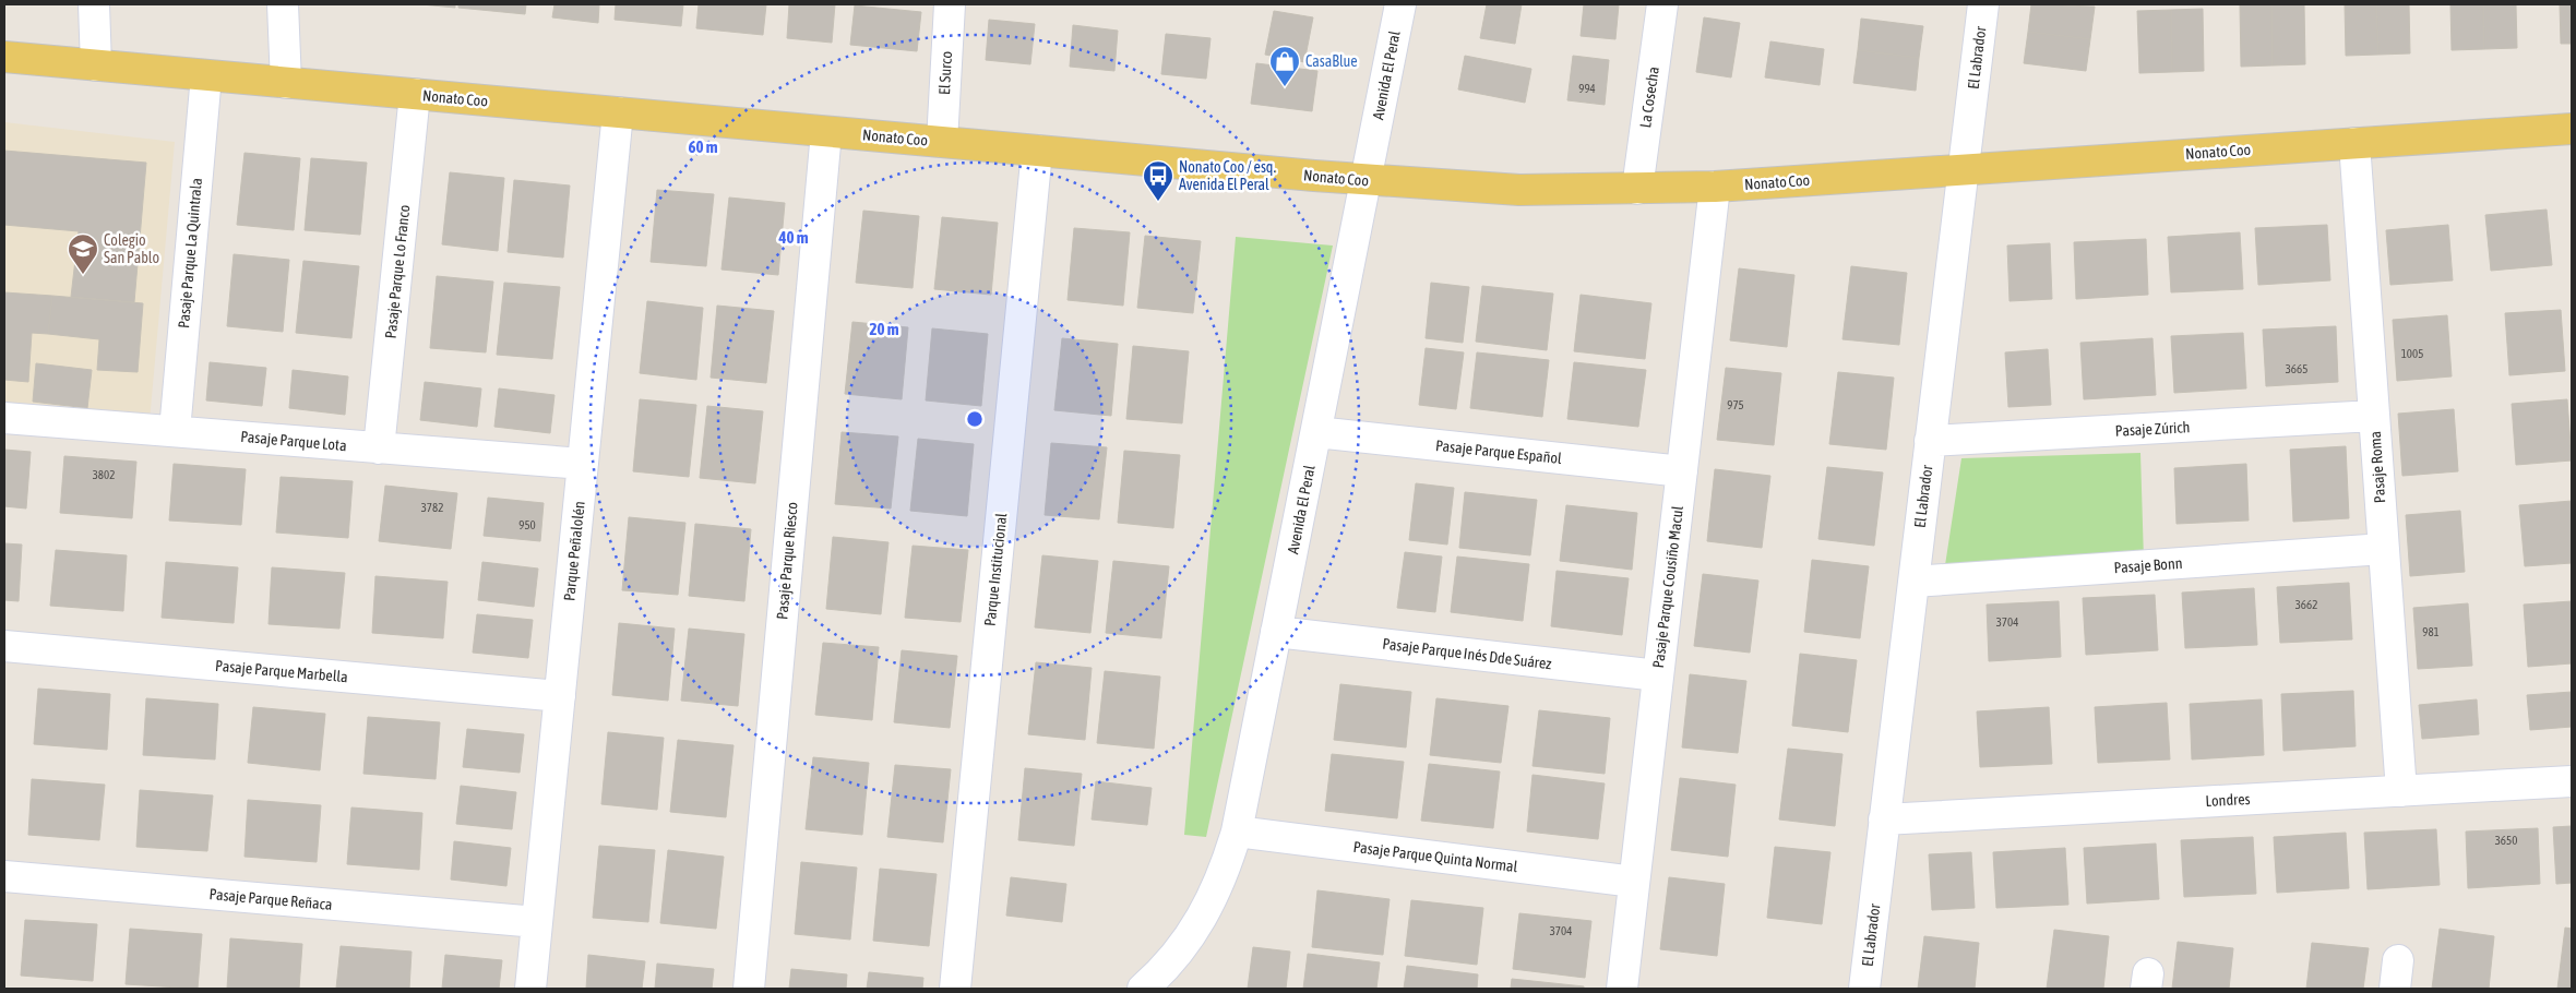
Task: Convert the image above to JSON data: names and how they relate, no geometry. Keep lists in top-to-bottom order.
{
  "streets": {
    "main road": ["Nonato Coo"],
    "street": [
      "El Labrador",
      "El Surco",
      "Avenida El Peral",
      "La Cosecha",
      "Pasaje Parque La Quintrala",
      "Pasaje Parque Lo Franco",
      "Pasaje Zúrich",
      "Pasaje Parque Lota",
      "Pasaje Parque Español",
      "Pasaje Roma",
      "Parque Peñalolén",
      "Pasaje Parque Riesco",
      "Pasaje Bonn",
      "Parque Institucional",
      "Pasaje Parque Cousiño Macul",
      "Pasaje Parque Inés Dde Suárez",
      "Pasaje Parque Marbella",
      "Londres",
      "Pasaje Parque Quinta Normal",
      "Pasaje Parque Reñaca"
    ]
  },
  "crossings": [
    ["El Labrador", "Nonato Coo"],
    ["El Labrador", "Pasaje Zúrich"],
    ["El Labrador", "Pasaje Bonn"],
    ["El Labrador", "Londres"],
    ["El Surco", "Nonato Coo"],
    ["Avenida El Peral", "Nonato Coo"],
    ["Avenida El Peral", "Pasaje Parque Español"],
    ["Avenida El Peral", "Pasaje Parque Inés Dde Suárez"],
    ["Avenida El Peral", "Pasaje Parque Quinta Normal"],
    ["La Cosecha", "Nonato Coo"],
    ["Nonato Coo", "Pasaje Parque La Quintrala"],
    ["Nonato Coo", "Pasaje Parque Lo Franco"],
    ["Nonato Coo", "Pasaje Roma"],
    ["Nonato Coo", "Parque Peñalolén"],
    ["Nonato Coo", "Pasaje Parque Riesco"],
    ["Nonato Coo", "Parque Institucional"],
    ["Nonato Coo", "Pasaje Parque Cousiño Macul"],
    ["Pasaje Parque La Quintrala", "Pasaje Parque Lota"],
    ["Pasaje Parque Lo Franco", "Pasaje Parque Lota"],
    ["Pasaje Zúrich", "Pasaje Roma"],
    ["Pasaje Parque Lota", "Parque Peñalolén"],
    ["Pasaje Parque Español", "Pasaje Parque Cousiño Macul"],
    ["Pasaje Roma", "Pasaje Bonn"],
    ["Pasaje Roma", "Londres"],
    ["Parque Peñalolén", "Pasaje Parque Marbella"],
    ["Parque Peñalolén", "Pasaje Parque Reñaca"],
    ["Pasaje Parque Cousiño Macul", "Pasaje Parque Inés Dde Suárez"],
    ["Pasaje Parque Cousiño Macul", "Pasaje Parque Quinta Normal"]
  ],
  "places": {
    "shop": ["CasaBlue"],
    "bus stop": ["Nonato Coo / esq. Avenida El Peral"],
    "school or university": ["Colegio San Pablo"]
  },
  "house_numbers": [
    "994",
    "1005",
    "3665",
    "975",
    "3802",
    "3782",
    "950",
    "3662",
    "3704",
    "981",
    "3650",
    "3704"
  ],
  "rings": ["60 m", "40 m", "20 m"]
}
